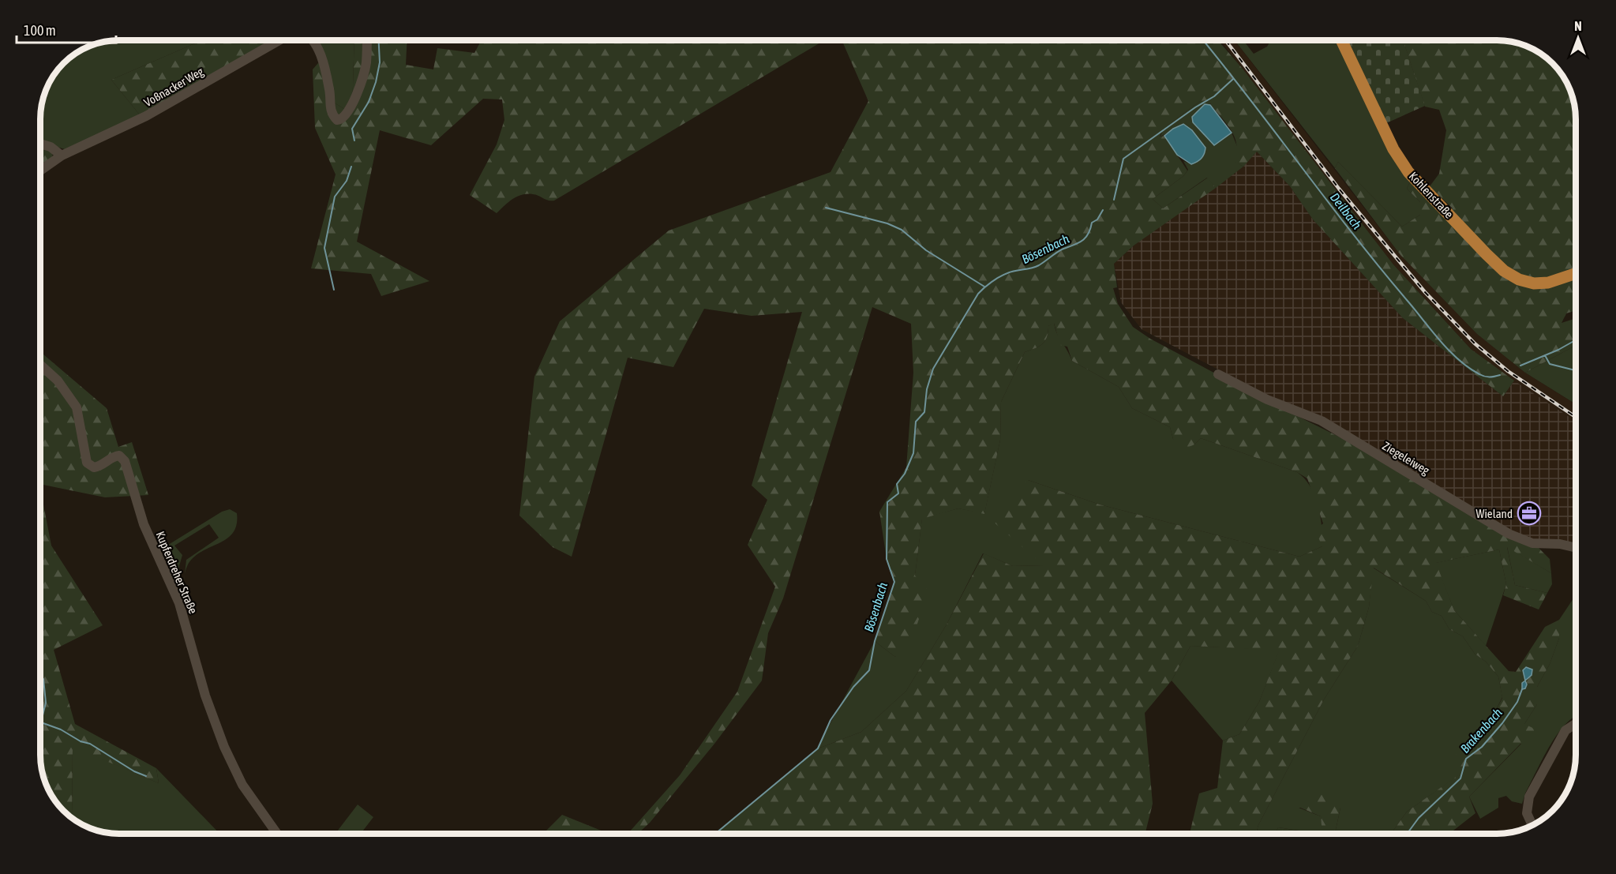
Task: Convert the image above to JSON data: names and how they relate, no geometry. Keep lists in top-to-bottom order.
{
  "streets": {
    "main road": ["Kohlenstraße"],
    "street": ["Voßnacker Weg", "Ziegeleiweg", "Kupferdreher Straße"]
  },
  "water": ["Deilbach", "Bösenbach", "Brakenbach"],
  "places": {
    "office": ["Wieland"]
  },
  "scale_bar": "100 m",
  "north": "top"
}
